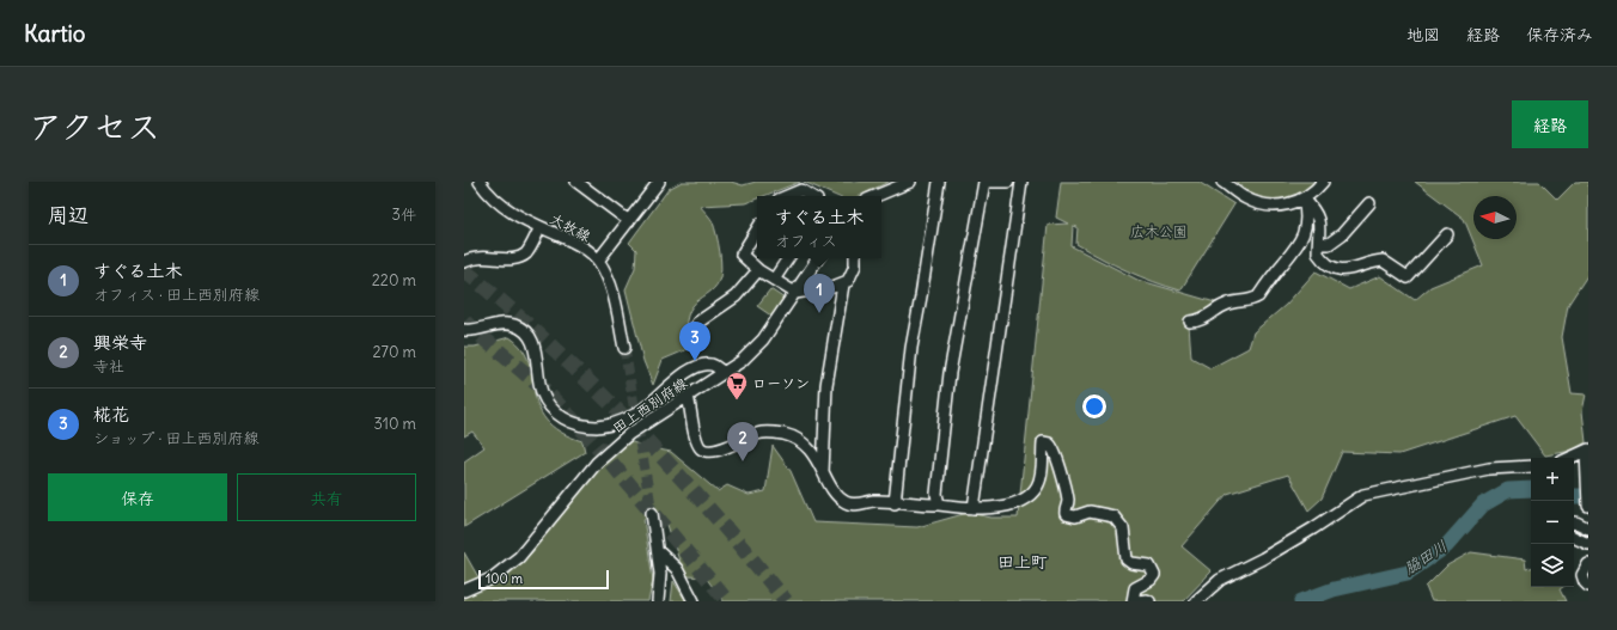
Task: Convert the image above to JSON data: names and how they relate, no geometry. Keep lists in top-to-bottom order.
{
  "streets": {
    "street": ["大牧線", "田上西別府線"]
  },
  "districts": ["田上町"],
  "water": ["脇田川"],
  "parks": ["広木公園"],
  "places": {
    "supermarket": ["ローソン"]
  },
  "scale_bar": "100 m",
  "north": "left",
  "page": {
    "header": "Kartio",
    "nav": ["地図", "経路", "保存済み"],
    "title": "アクセス",
    "buttons": [
      "経路",
      ["保存", "共有"]
    ],
    "heading": ["周辺", "3件"],
    "popup": ["すぐる土木", "オフィス"],
    "list": [
      {
        "mark": "1",
        "name": "すぐる土木",
        "note": "オフィス · 田上西別府線",
        "value": "220 m"
      },
      {
        "mark": "2",
        "name": "興栄寺",
        "note": "寺社",
        "value": "270 m"
      },
      {
        "mark": "3",
        "name": "椛花",
        "note": "ショップ · 田上西別府線",
        "value": "310 m"
      }
    ],
    "pins": ["1", "3", "2"],
    "map_buttons": ["+", "−"],
    "scale": "100 m"
  }
}
